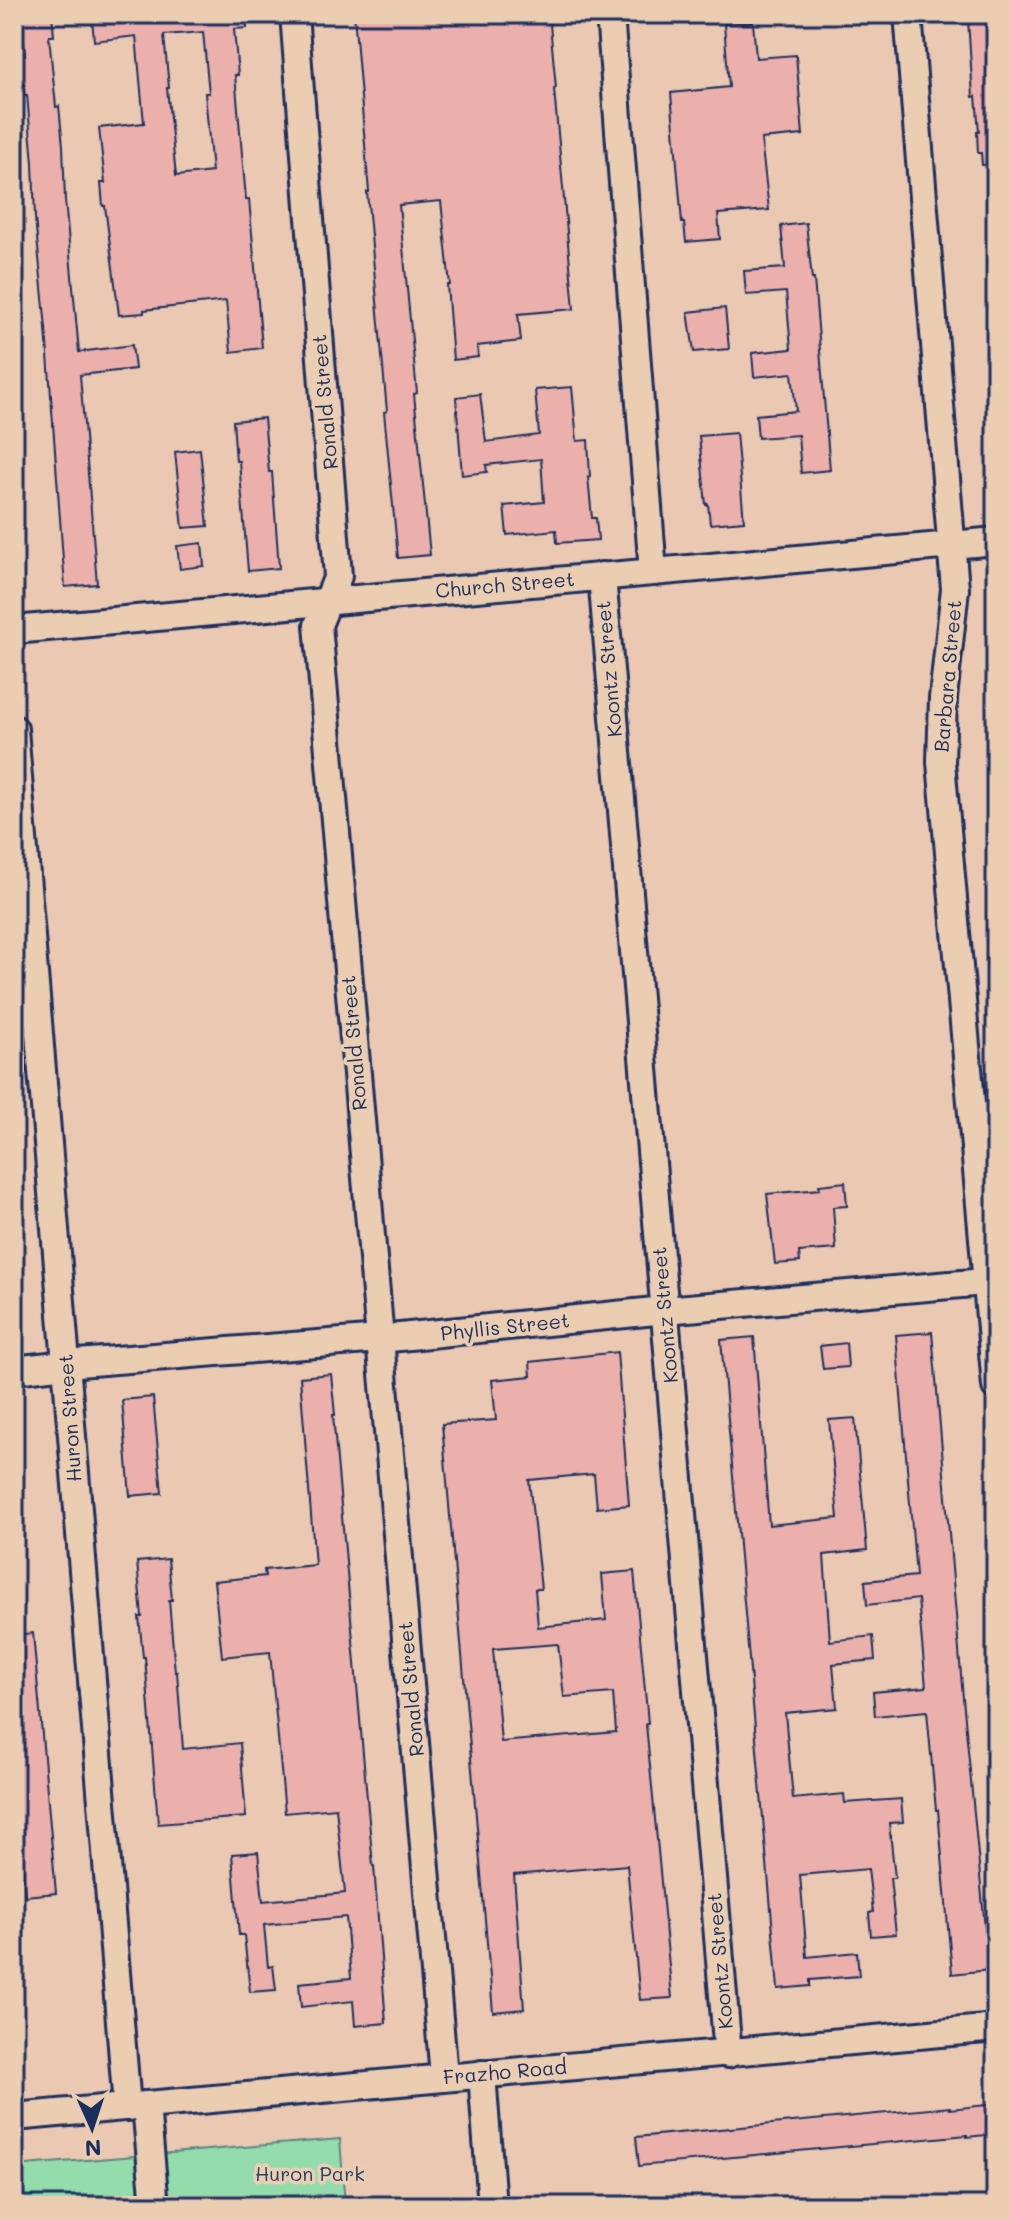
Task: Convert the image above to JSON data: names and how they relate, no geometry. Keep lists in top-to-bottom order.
{
  "streets": {
    "street": [
      "Ronald Street",
      "Church Street",
      "Koontz Street",
      "Barbara Street",
      "Phyllis Street",
      "Huron Street",
      "Frazho Road"
    ]
  },
  "crossings": [
    ["Ronald Street", "Church Street"],
    ["Ronald Street", "Phyllis Street"],
    ["Ronald Street", "Frazho Road"],
    ["Church Street", "Koontz Street"],
    ["Church Street", "Barbara Street"],
    ["Koontz Street", "Phyllis Street"],
    ["Koontz Street", "Frazho Road"],
    ["Barbara Street", "Phyllis Street"],
    ["Phyllis Street", "Huron Street"],
    ["Huron Street", "Frazho Road"]
  ],
  "parks": ["Huron Park"],
  "north": "bottom"
}
